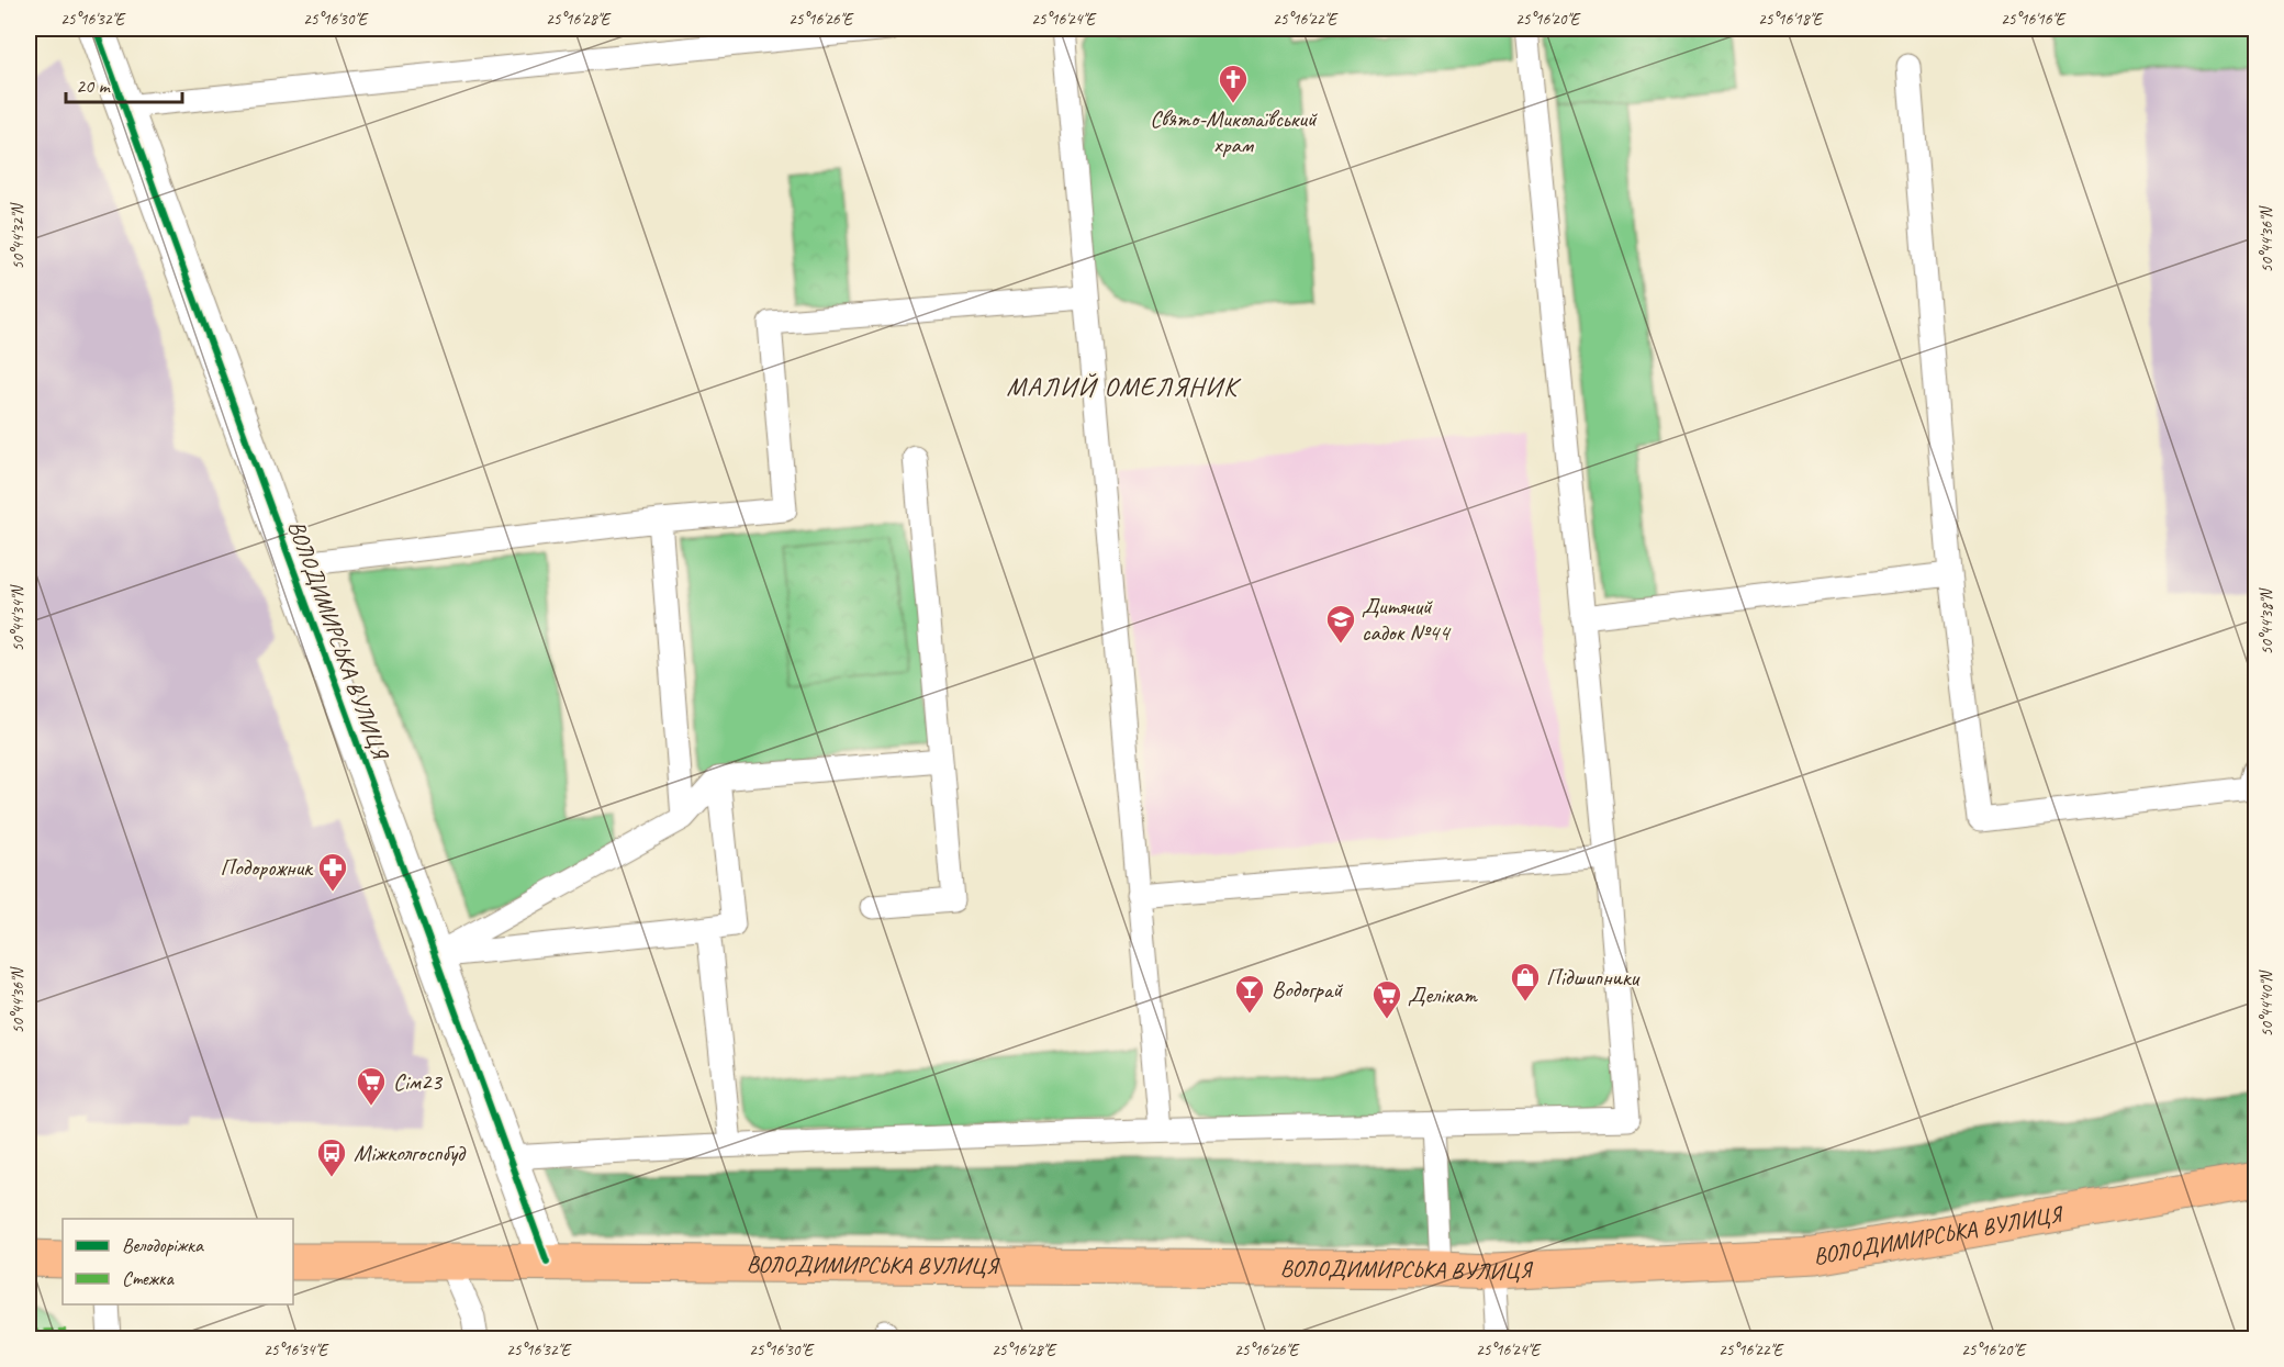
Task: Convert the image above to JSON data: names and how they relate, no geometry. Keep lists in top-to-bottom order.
{
  "streets": {
    "main road": ["ВОЛОДИМИРСЬКА ВУЛИЦЯ"]
  },
  "districts": ["МАЛИЙ ОМЕЛЯНИК"],
  "places": {
    "church": ["Свято-Миколаївський храм"],
    "school or university": ["Дитячий садок №44"],
    "pharmacy": ["Подорожник"],
    "shop": ["Підшипники"],
    "bar": ["Водограй"],
    "supermarket": ["Делікат", "Сім23"],
    "bus stop": ["Міжколгоспбуд"]
  },
  "legend": ["Велодоріжка", "Стежка"],
  "scale_bar": "20 m",
  "coordinates": [
    "25°16'32\"E",
    "25°16'30\"E",
    "25°16'28\"E",
    "25°16'26\"E",
    "25°16'24\"E",
    "25°16'22\"E",
    "25°16'20\"E",
    "25°16'18\"E",
    "25°16'16\"E",
    "50°44'32\"N",
    "50°44'36\"N",
    "50°44'34\"N",
    "50°44'38\"N",
    "50°44'40\"N",
    "25°16'34\"E"
  ]
}
